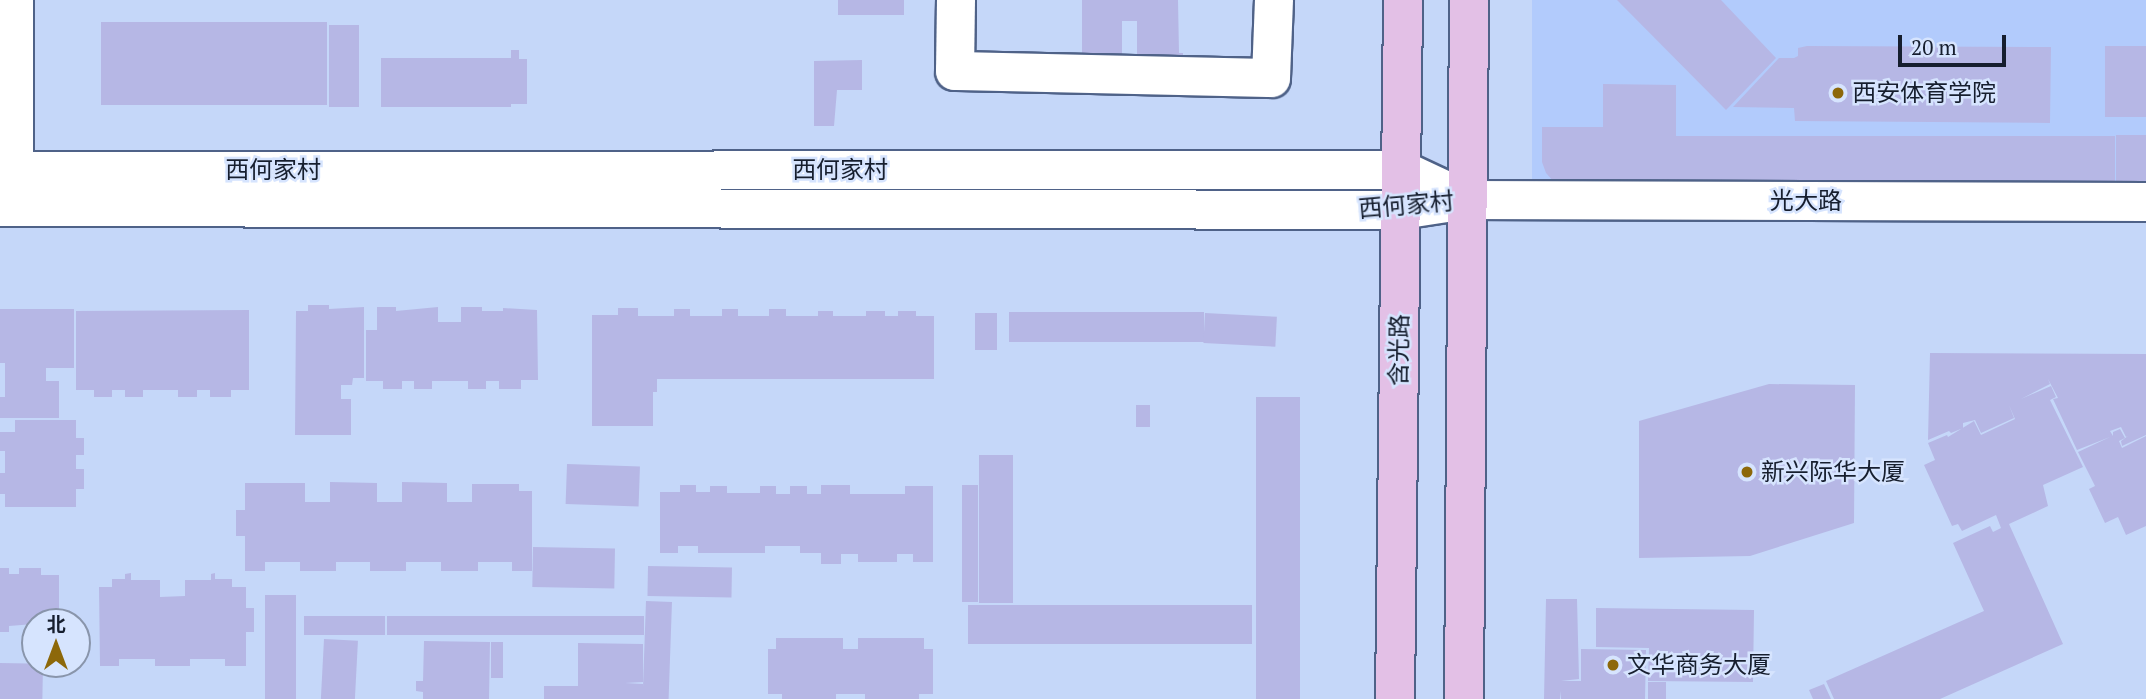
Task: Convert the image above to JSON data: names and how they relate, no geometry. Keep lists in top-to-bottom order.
{
  "streets": {
    "main road": ["含光路"],
    "street": ["西何家村", "光大路"]
  },
  "crossings": [
    ["西何家村", "光大路"],
    ["西何家村", "含光路"]
  ],
  "places": ["西安体育学院", "新兴际华大厦", "文华商务大厦"],
  "scale_bar": "20 m",
  "north": "top"
}
